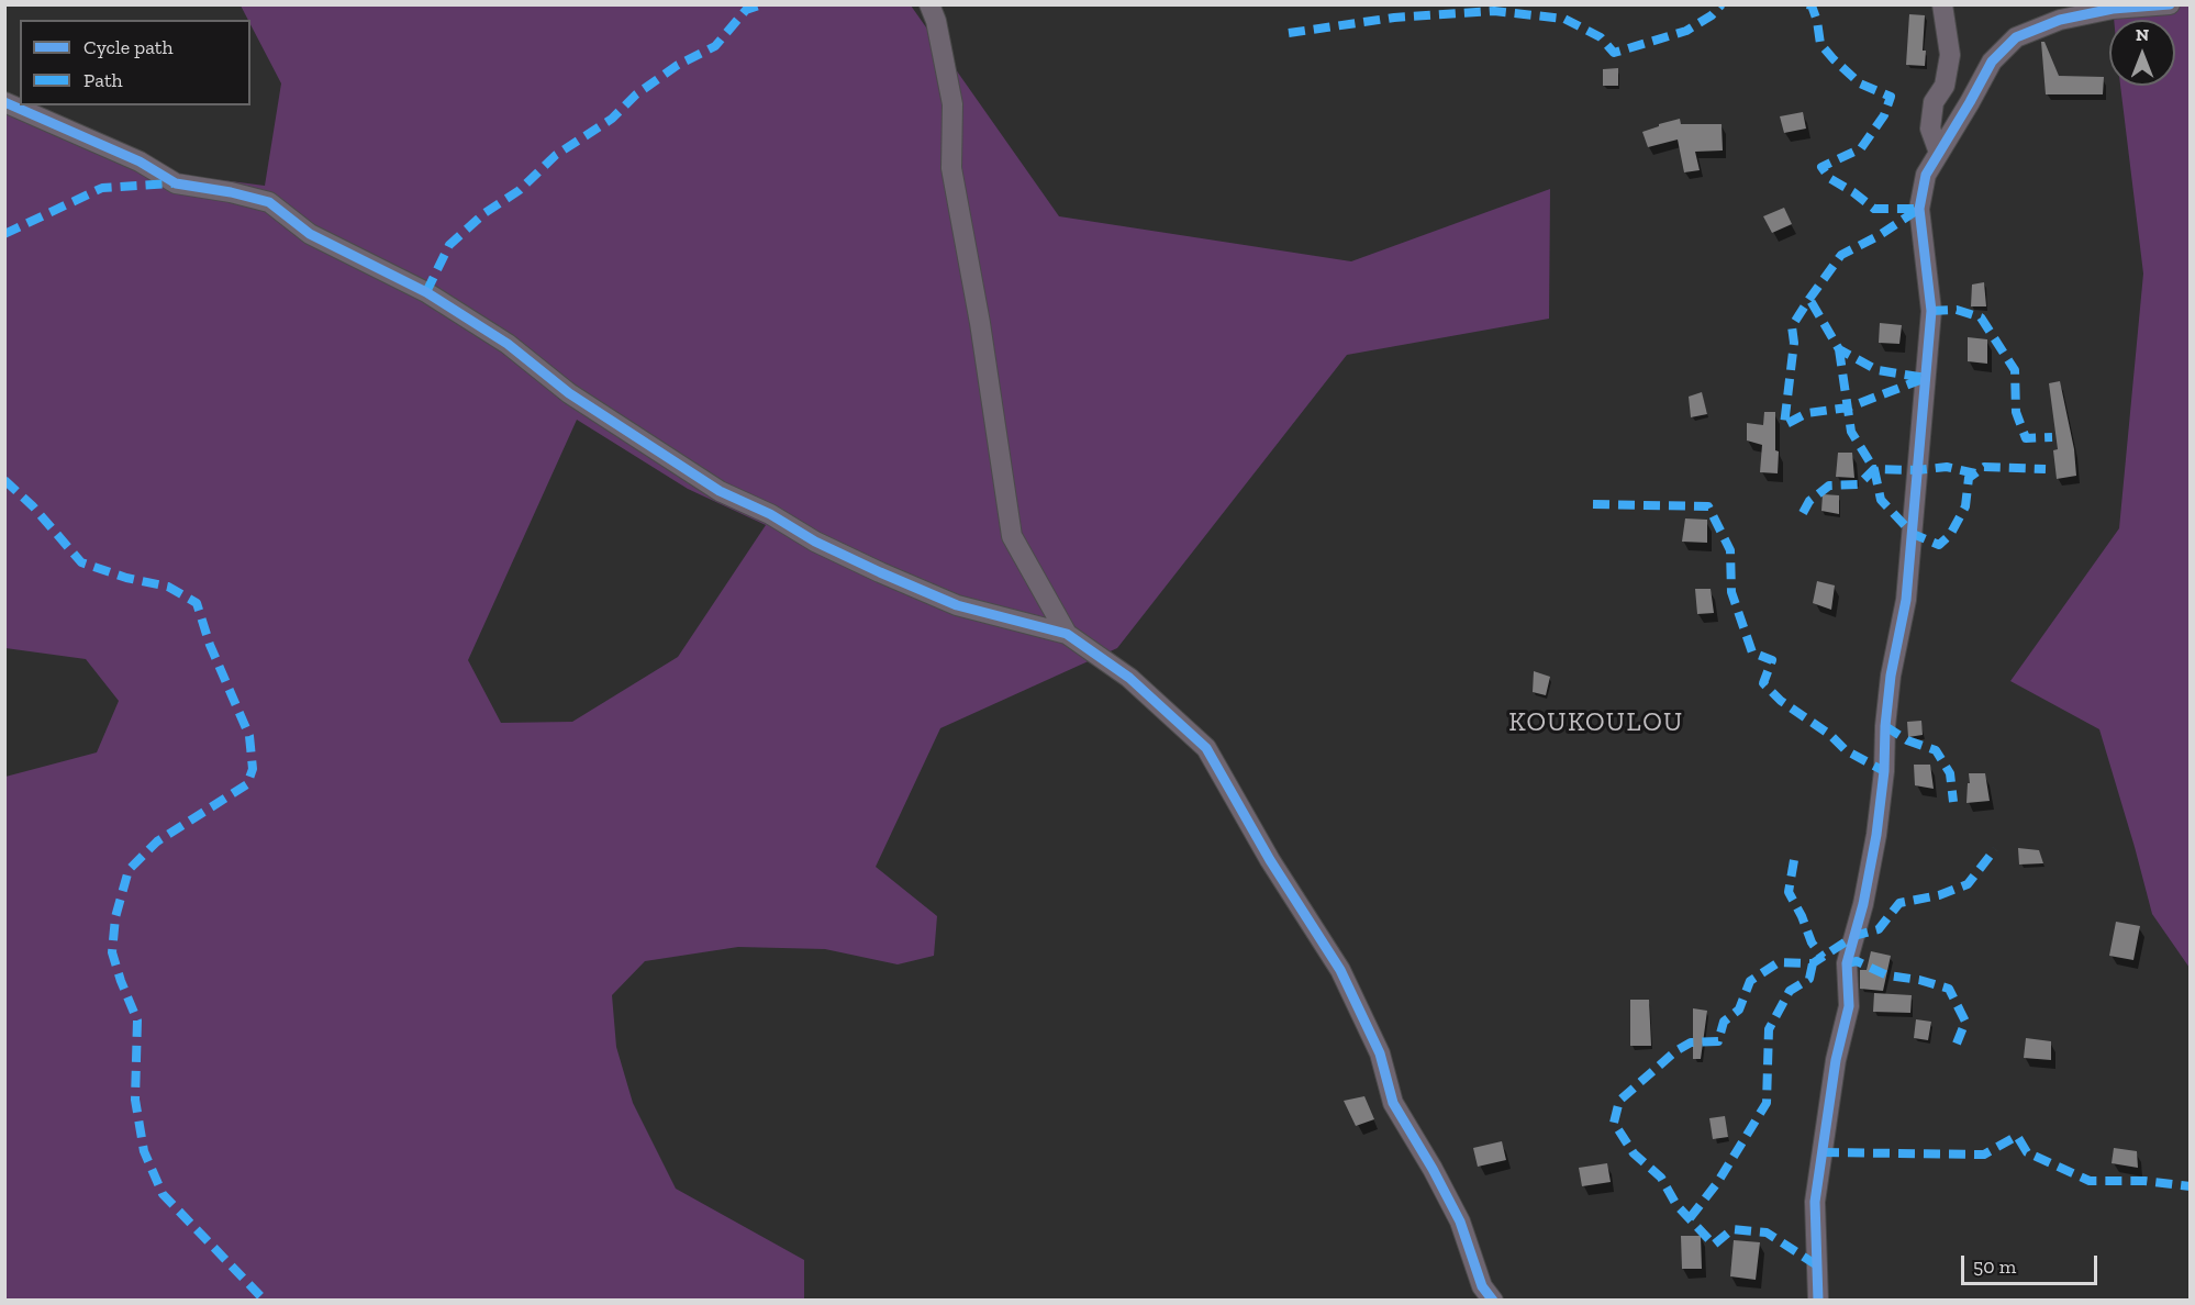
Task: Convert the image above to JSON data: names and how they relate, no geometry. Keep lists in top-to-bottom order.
{
  "districts": ["KOUKOULOU"],
  "legend": ["Cycle path", "Path"],
  "scale_bar": "50 m",
  "north": "top"
}
